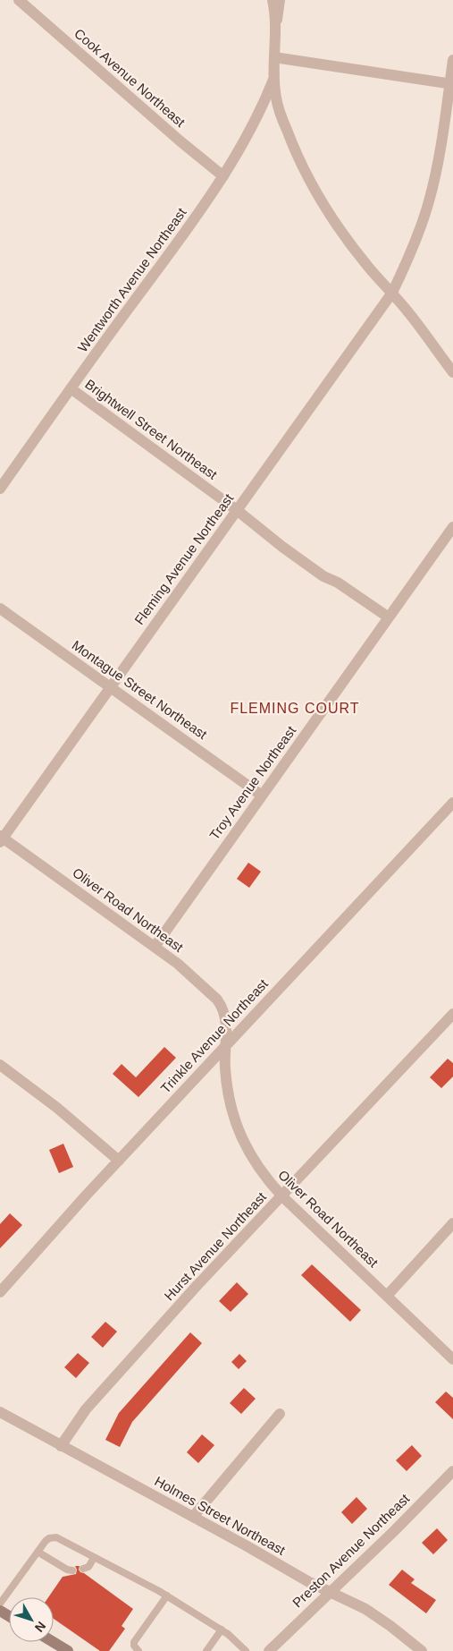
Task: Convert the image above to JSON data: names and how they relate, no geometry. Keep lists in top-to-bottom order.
{
  "streets": {
    "street": [
      "Cook Avenue Northeast",
      "Wentworth Avenue Northeast",
      "Brightwell Street Northeast",
      "Fleming Avenue Northeast",
      "Montague Street Northeast",
      "Troy Avenue Northeast",
      "Oliver Road Northeast",
      "Trinkle Avenue Northeast",
      "Hurst Avenue Northeast",
      "Holmes Street Northeast",
      "Preston Avenue Northeast"
    ]
  },
  "crossings": [
    ["Cook Avenue Northeast", "Wentworth Avenue Northeast"],
    ["Wentworth Avenue Northeast", "Brightwell Street Northeast"],
    ["Brightwell Street Northeast", "Fleming Avenue Northeast"],
    ["Brightwell Street Northeast", "Troy Avenue Northeast"],
    ["Fleming Avenue Northeast", "Montague Street Northeast"],
    ["Fleming Avenue Northeast", "Oliver Road Northeast"],
    ["Montague Street Northeast", "Troy Avenue Northeast"],
    ["Troy Avenue Northeast", "Oliver Road Northeast"],
    ["Oliver Road Northeast", "Trinkle Avenue Northeast"],
    ["Oliver Road Northeast", "Hurst Avenue Northeast"],
    ["Hurst Avenue Northeast", "Holmes Street Northeast"],
    ["Holmes Street Northeast", "Preston Avenue Northeast"]
  ],
  "districts": ["FLEMING COURT"],
  "north": "bottom right"
}
